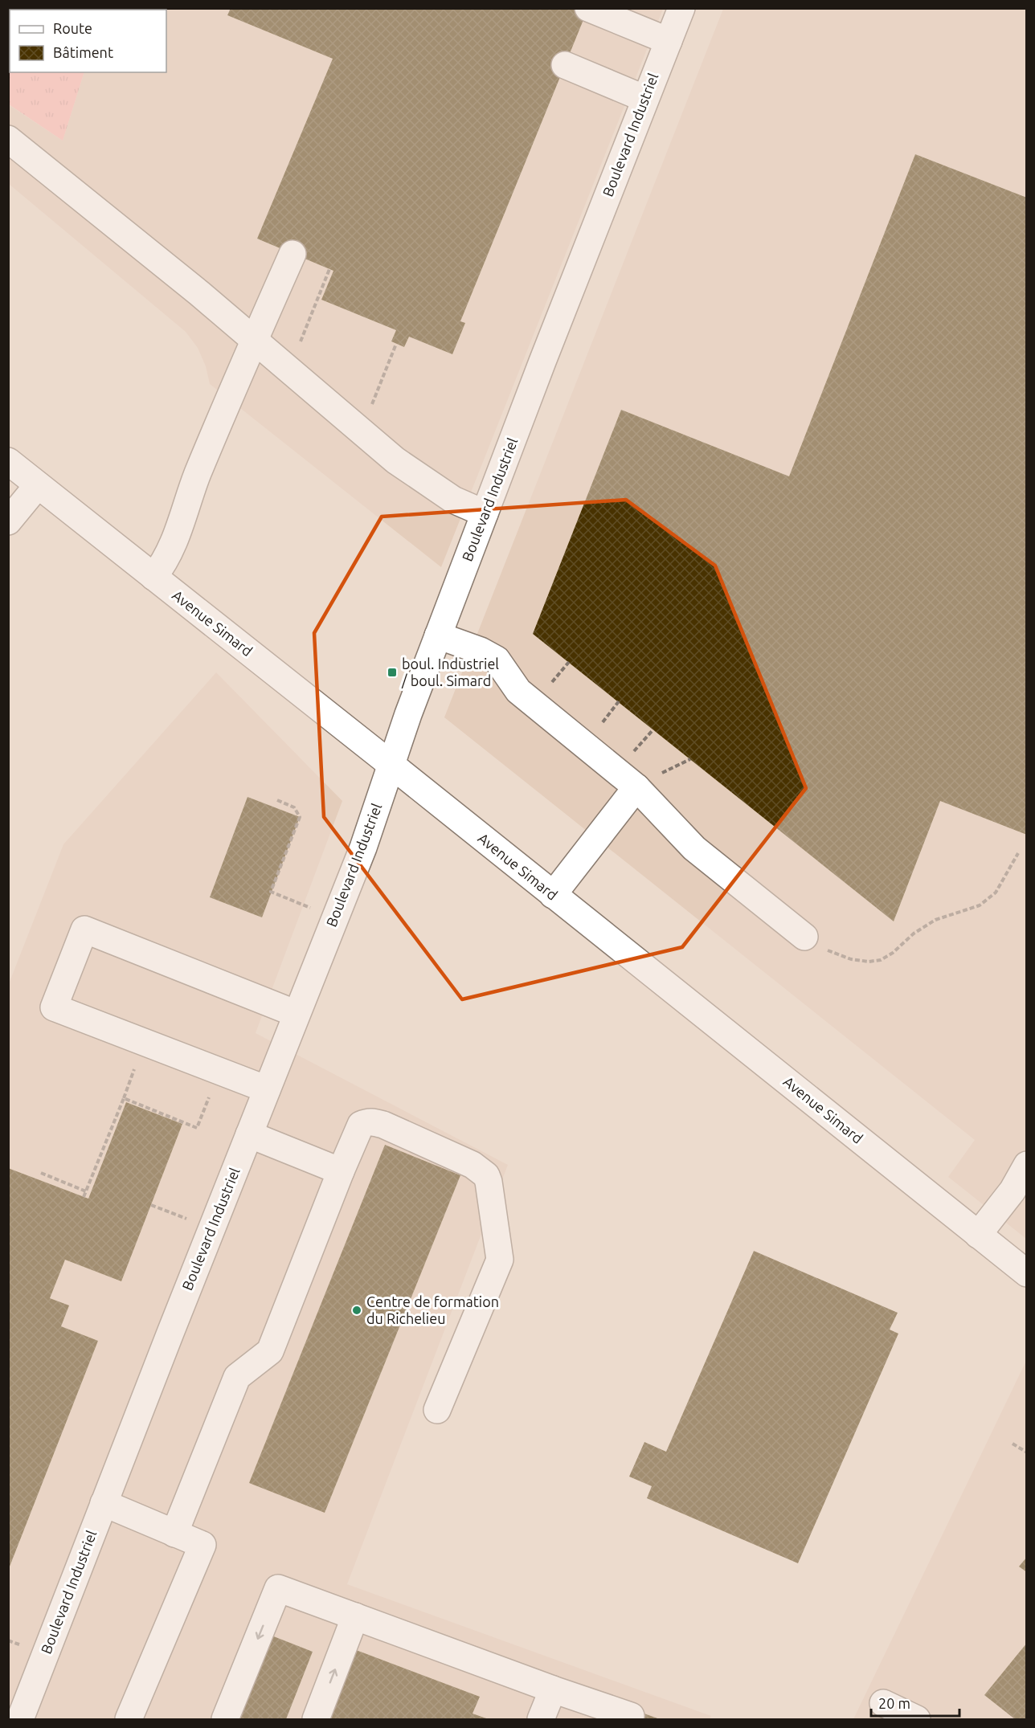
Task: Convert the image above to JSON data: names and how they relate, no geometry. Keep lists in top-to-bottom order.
{
  "streets": {
    "street": ["Boulevard Industriel", "Avenue Simard"]
  },
  "crossings": [
    ["Boulevard Industriel", "Avenue Simard"]
  ],
  "places": {
    "transit": ["boul. Industriel / boul. Simard"],
    "other": ["Centre de formation du Richelieu"]
  },
  "legend": ["Route", "Bâtiment"],
  "scale_bar": "20 m"
}
